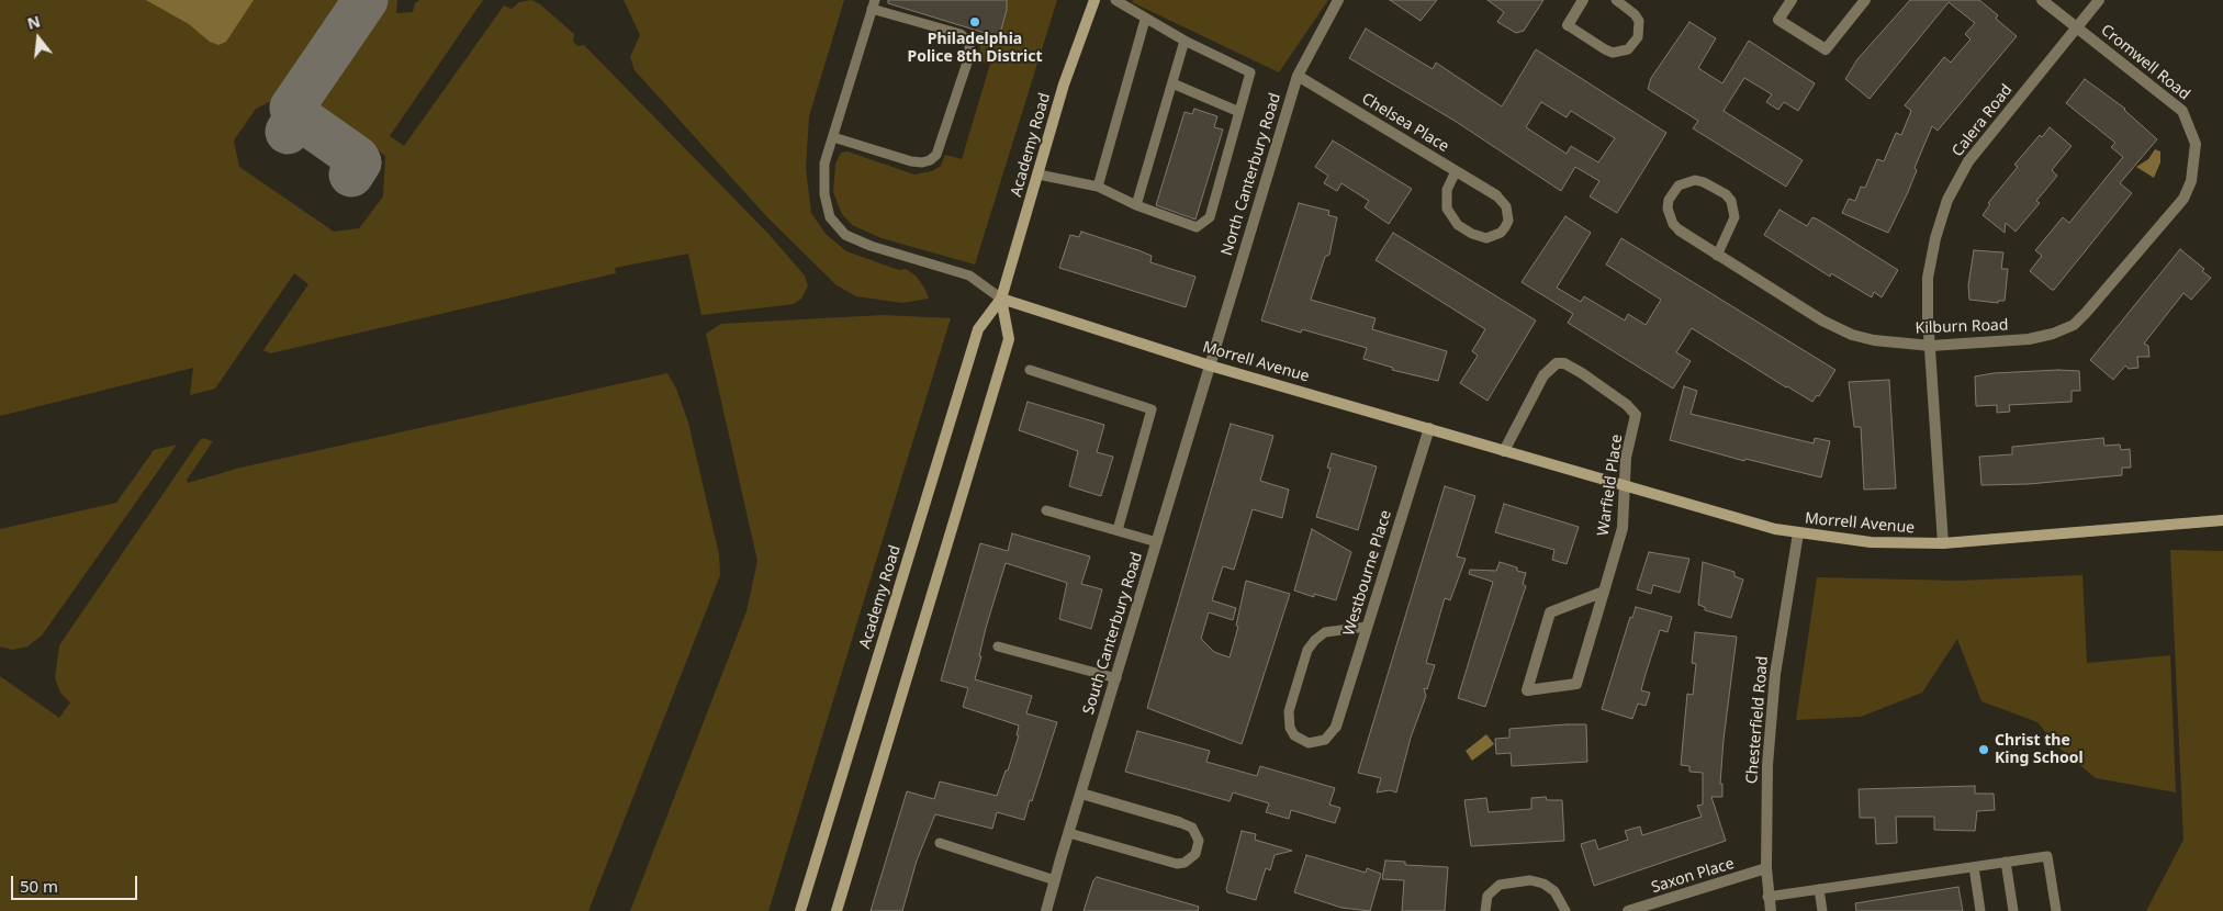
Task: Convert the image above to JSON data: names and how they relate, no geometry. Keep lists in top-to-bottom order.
{
  "streets": {
    "main road": ["Academy Road", "Morrell Avenue"],
    "street": [
      "Cromwell Road",
      "Calera Road",
      "Chelsea Place",
      "North Canterbury Road",
      "Kilburn Road",
      "Warfield Place",
      "Westbourne Place",
      "South Canterbury Road",
      "Chesterfield Road",
      "Saxon Place"
    ]
  },
  "crossings": [
    ["Cromwell Road", "Calera Road"],
    ["Cromwell Road", "Kilburn Road"],
    ["Calera Road", "Kilburn Road"],
    ["Calera Road", "Morrell Avenue"],
    ["Chelsea Place", "North Canterbury Road"],
    ["Academy Road", "Morrell Avenue"],
    ["North Canterbury Road", "Morrell Avenue"],
    ["North Canterbury Road", "South Canterbury Road"],
    ["Morrell Avenue", "Warfield Place"],
    ["Morrell Avenue", "Westbourne Place"],
    ["Morrell Avenue", "South Canterbury Road"],
    ["Morrell Avenue", "Chesterfield Road"],
    ["Chesterfield Road", "Saxon Place"]
  ],
  "places": ["Philadelphia Police 8th District", "Christ the King School"],
  "scale_bar": "50 m",
  "north": "top"
}
